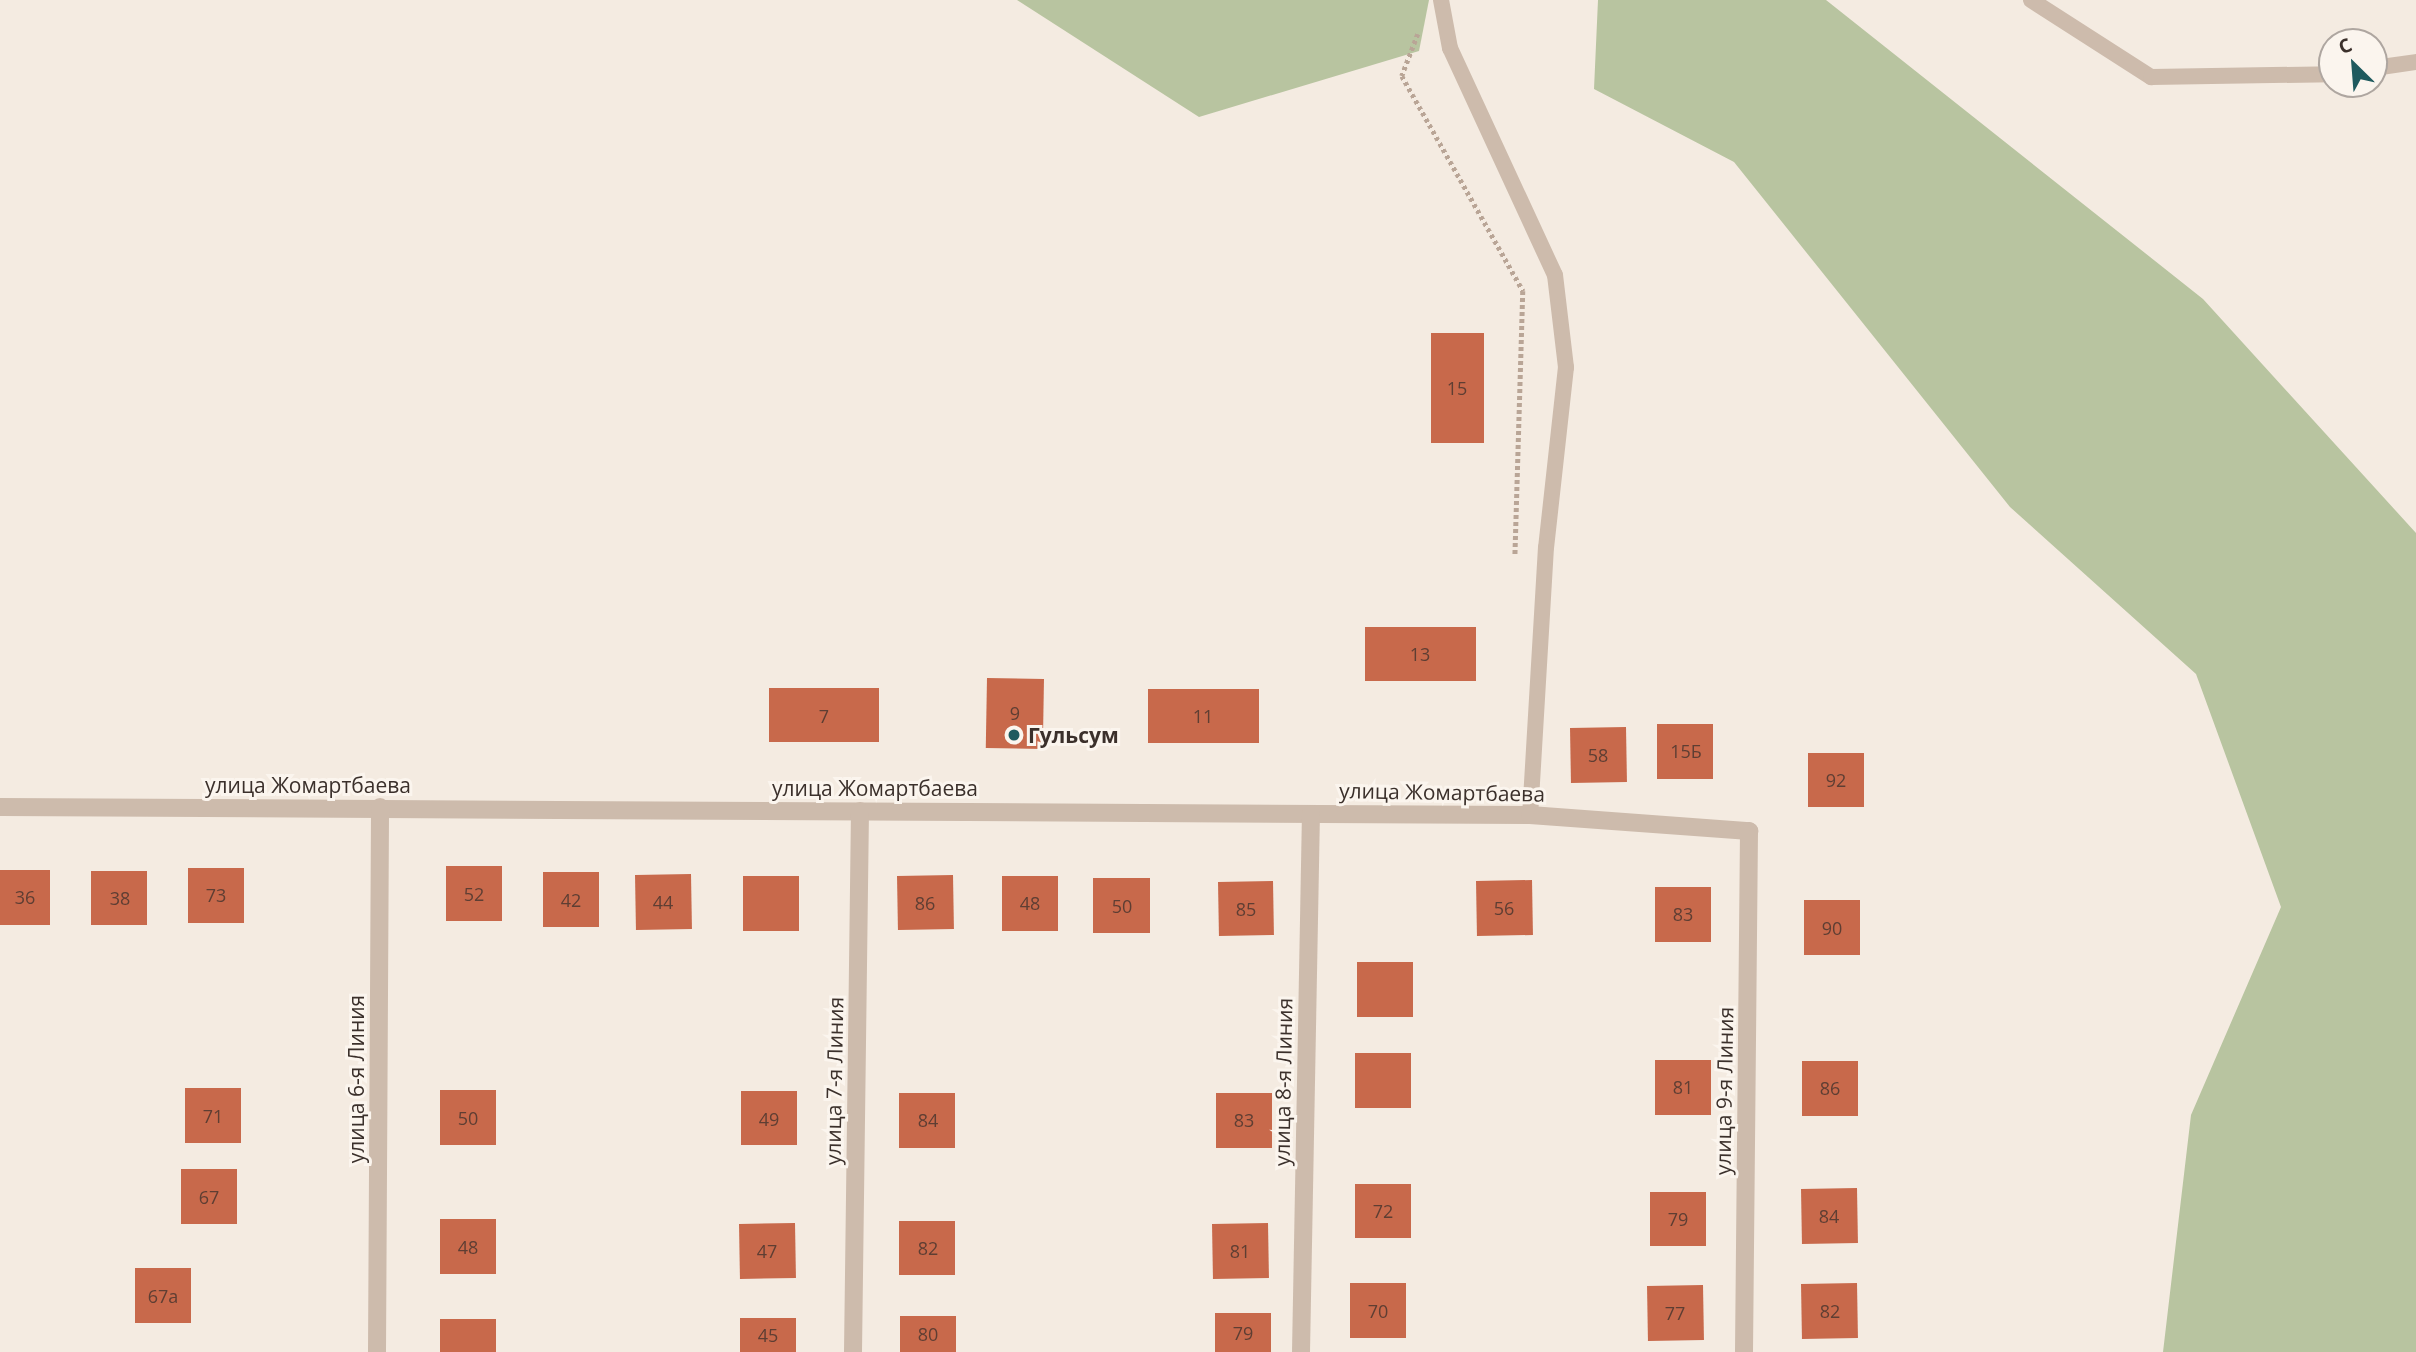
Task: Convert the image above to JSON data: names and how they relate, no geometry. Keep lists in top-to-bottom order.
{
  "streets": {
    "street": [
      "улица Жомартбаева",
      "улица 6-я Линия",
      "улица 7-я Линия",
      "улица 8-я Линия",
      "улица 9-я Линия"
    ]
  },
  "crossings": [
    ["улица Жомартбаева", "улица 6-я Линия"],
    ["улица Жомартбаева", "улица 7-я Линия"],
    ["улица Жомартбаева", "улица 8-я Линия"],
    ["улица Жомартбаева", "улица 9-я Линия"]
  ],
  "places": ["Гульсум"],
  "house_numbers": [
    "15",
    "13",
    "9",
    "7",
    "11",
    "15Б",
    "58",
    "92",
    "52",
    "73",
    "36",
    "38",
    "42",
    "44",
    "86",
    "48",
    "50",
    "56",
    "85",
    "83",
    "90",
    "81",
    "86",
    "71",
    "50",
    "49",
    "84",
    "83",
    "67",
    "72",
    "84",
    "79",
    "48",
    "82",
    "47",
    "81",
    "67а",
    "70",
    "82",
    "77",
    "79",
    "80",
    "45"
  ],
  "north": "top left"
}
